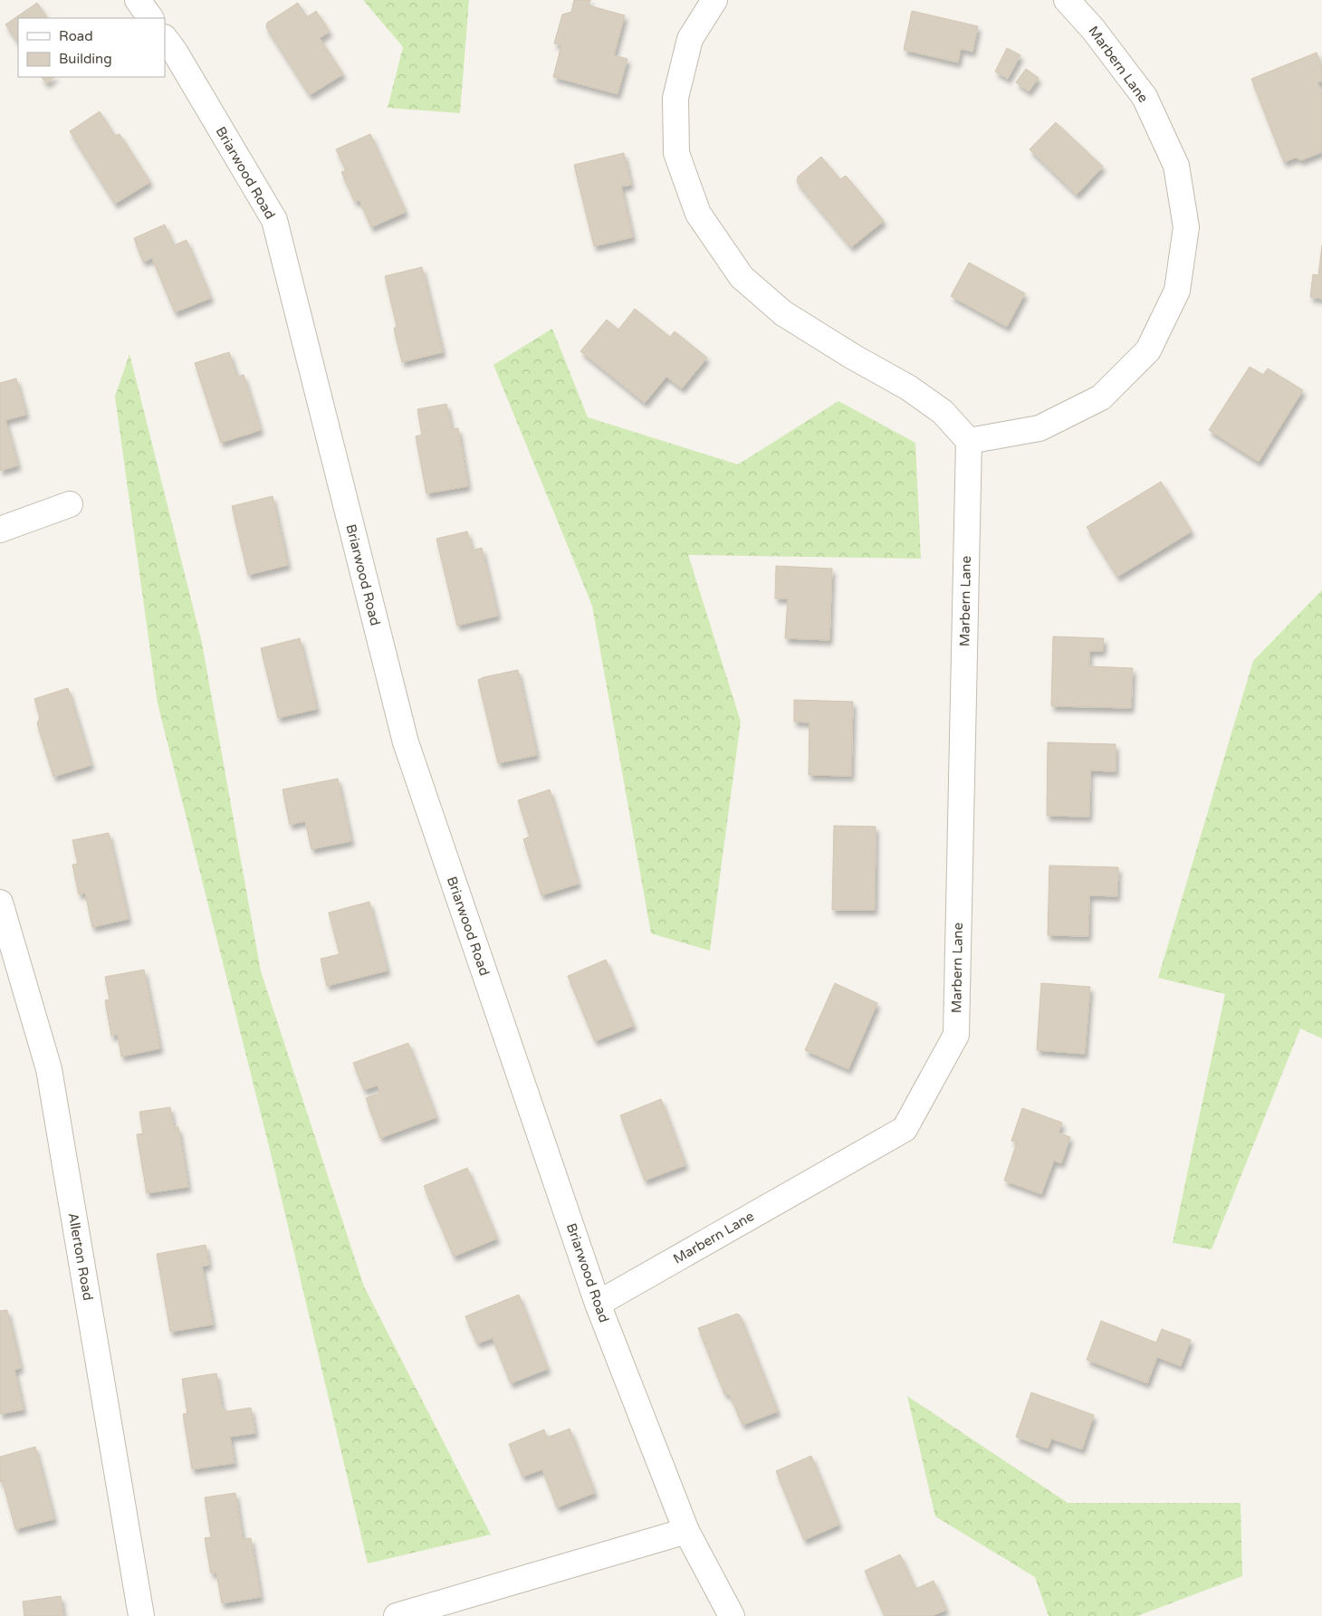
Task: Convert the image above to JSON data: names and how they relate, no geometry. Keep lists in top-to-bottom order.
{
  "streets": {
    "street": ["Marbern Lane", "Briarwood Road", "Allerton Road"]
  },
  "crossings": [
    ["Marbern Lane", "Briarwood Road"]
  ],
  "legend": ["Road", "Building"]
}
